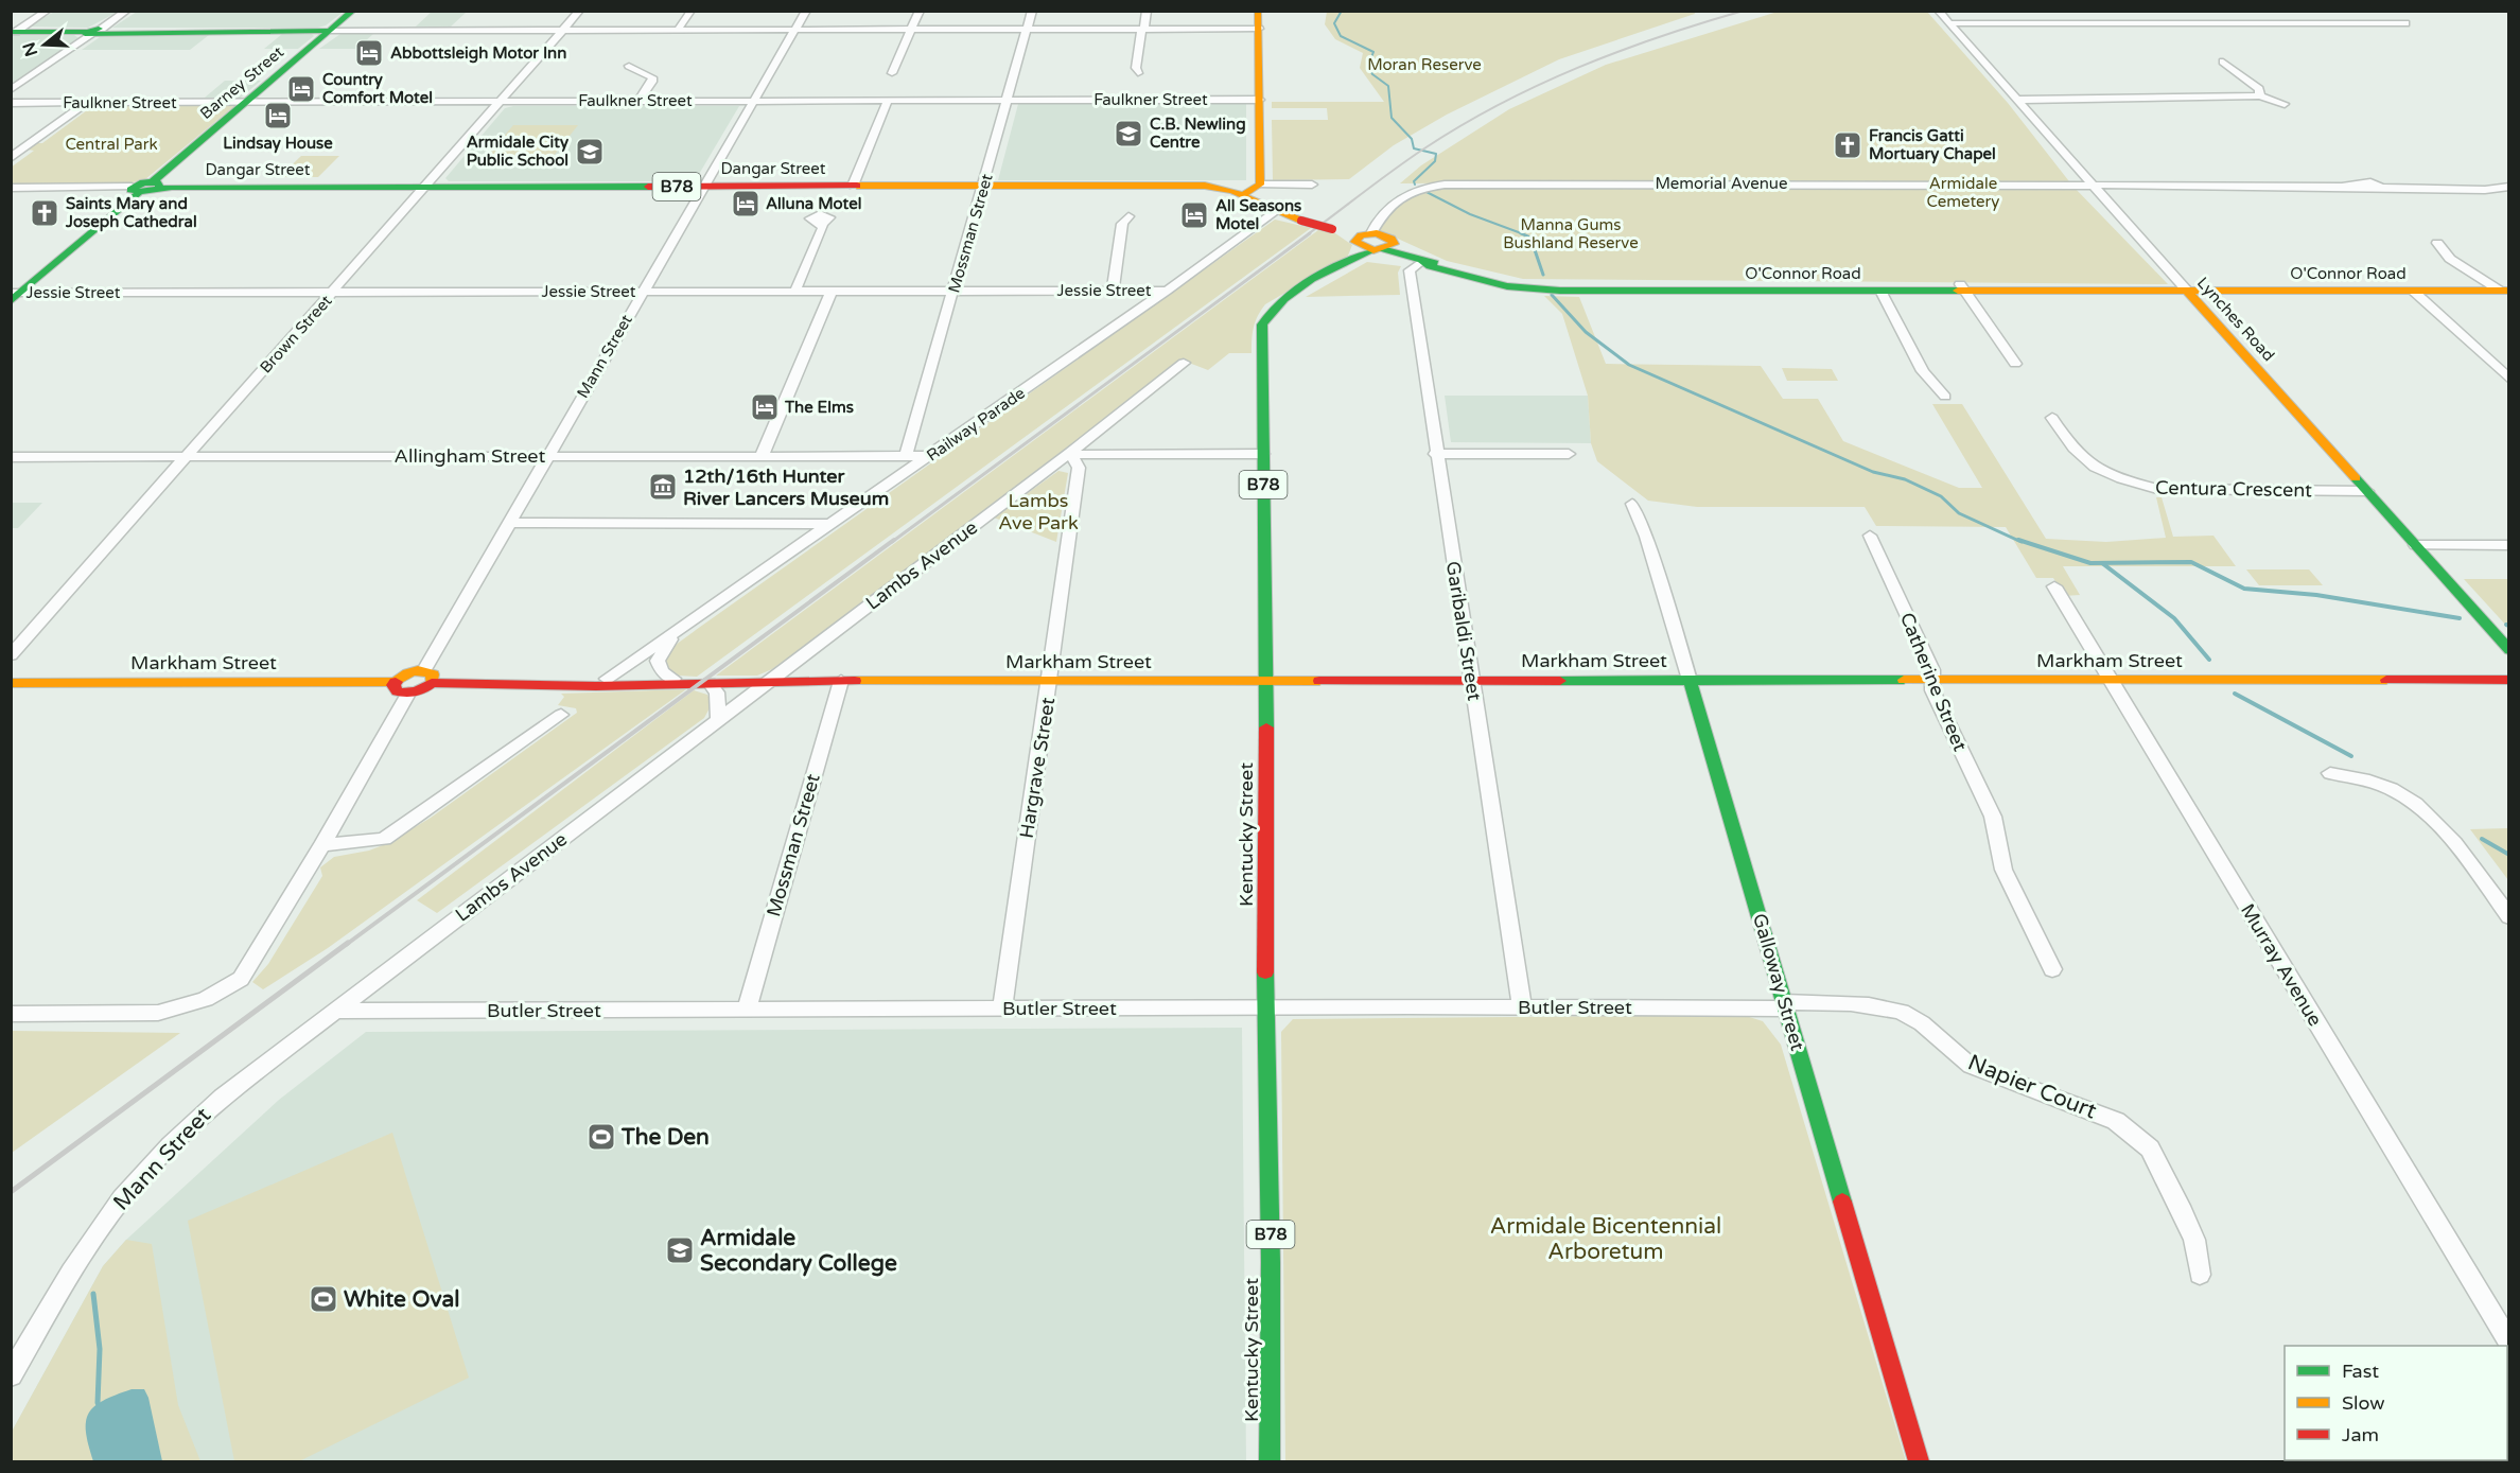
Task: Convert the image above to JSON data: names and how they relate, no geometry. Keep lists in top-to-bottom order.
{
  "streets": {
    "street": [
      "Barney Street",
      "Faulkner Street",
      "Dangar Street",
      "Memorial Avenue",
      "B78",
      "Mossman Street",
      "O'Connor Road",
      "Jessie Street",
      "Lynches Road",
      "Brown Street",
      "Mann Street",
      "Railway Parade",
      "Allingham Street",
      "Centura Crescent",
      "Lambs Avenue",
      "Garibaldi Street",
      "Markham Street",
      "Catherine Street",
      "Hargrave Street",
      "Kentucky Street",
      "Murray Avenue",
      "Galloway Street",
      "Butler Street",
      "Napier Court"
    ]
  },
  "crossings": [
    ["Barney Street", "Faulkner Street"],
    ["Barney Street", "Dangar Street"],
    ["Barney Street", "B78"],
    ["Faulkner Street", "Mossman Street"],
    ["Faulkner Street", "Brown Street"],
    ["Faulkner Street", "Mann Street"],
    ["Dangar Street", "Memorial Avenue"],
    ["Dangar Street", "B78"],
    ["Dangar Street", "Mossman Street"],
    ["Dangar Street", "O'Connor Road"],
    ["Dangar Street", "Brown Street"],
    ["Dangar Street", "Mann Street"],
    ["Dangar Street", "Railway Parade"],
    ["Dangar Street", "Kentucky Street"],
    ["Memorial Avenue", "O'Connor Road"],
    ["Memorial Avenue", "Lynches Road"],
    ["Memorial Avenue", "Kentucky Street"],
    ["Mossman Street", "Jessie Street"],
    ["Mossman Street", "Allingham Street"],
    ["Mossman Street", "Markham Street"],
    ["Mossman Street", "Butler Street"],
    ["O'Connor Road", "Lynches Road"],
    ["O'Connor Road", "Garibaldi Street"],
    ["O'Connor Road", "Kentucky Street"],
    ["Jessie Street", "Brown Street"],
    ["Jessie Street", "Mann Street"],
    ["Jessie Street", "Railway Parade"],
    ["Lynches Road", "Centura Crescent"],
    ["Brown Street", "Allingham Street"],
    ["Mann Street", "Allingham Street"],
    ["Mann Street", "Lambs Avenue"],
    ["Mann Street", "Markham Street"],
    ["Mann Street", "Butler Street"],
    ["Railway Parade", "Allingham Street"],
    ["Railway Parade", "Markham Street"],
    ["Lambs Avenue", "Markham Street"],
    ["Lambs Avenue", "Hargrave Street"],
    ["Lambs Avenue", "Butler Street"],
    ["Garibaldi Street", "Markham Street"],
    ["Garibaldi Street", "Butler Street"],
    ["Markham Street", "Catherine Street"],
    ["Markham Street", "Hargrave Street"],
    ["Markham Street", "Kentucky Street"],
    ["Markham Street", "Murray Avenue"],
    ["Markham Street", "Galloway Street"],
    ["Hargrave Street", "Butler Street"],
    ["Kentucky Street", "Butler Street"],
    ["Galloway Street", "Butler Street"],
    ["Galloway Street", "Napier Court"],
    ["Butler Street", "Napier Court"]
  ],
  "parks": [
    "Moran Reserve",
    "Central Park",
    "Armidale Cemetery",
    "Manna Gums Bushland Reserve",
    "Lambs Ave Park",
    "Armidale Bicentennial Arboretum"
  ],
  "places": {
    "hotel": [
      "Abbottsleigh Motor Inn",
      "Country Comfort Motel",
      "Lindsay House",
      "Alluna Motel",
      "All Seasons Motel",
      "The Elms"
    ],
    "school or university": ["C.B. Newling Centre", "Armidale City Public School", "Armidale Secondary College"],
    "church": ["Francis Gatti Mortuary Chapel", "Saints Mary and Joseph Cathedral"],
    "museum": ["12th/16th Hunter River Lancers Museum"],
    "sports": ["The Den", "White Oval"]
  },
  "legend": ["Fast", "Slow", "Jam"],
  "north": "left"
}
